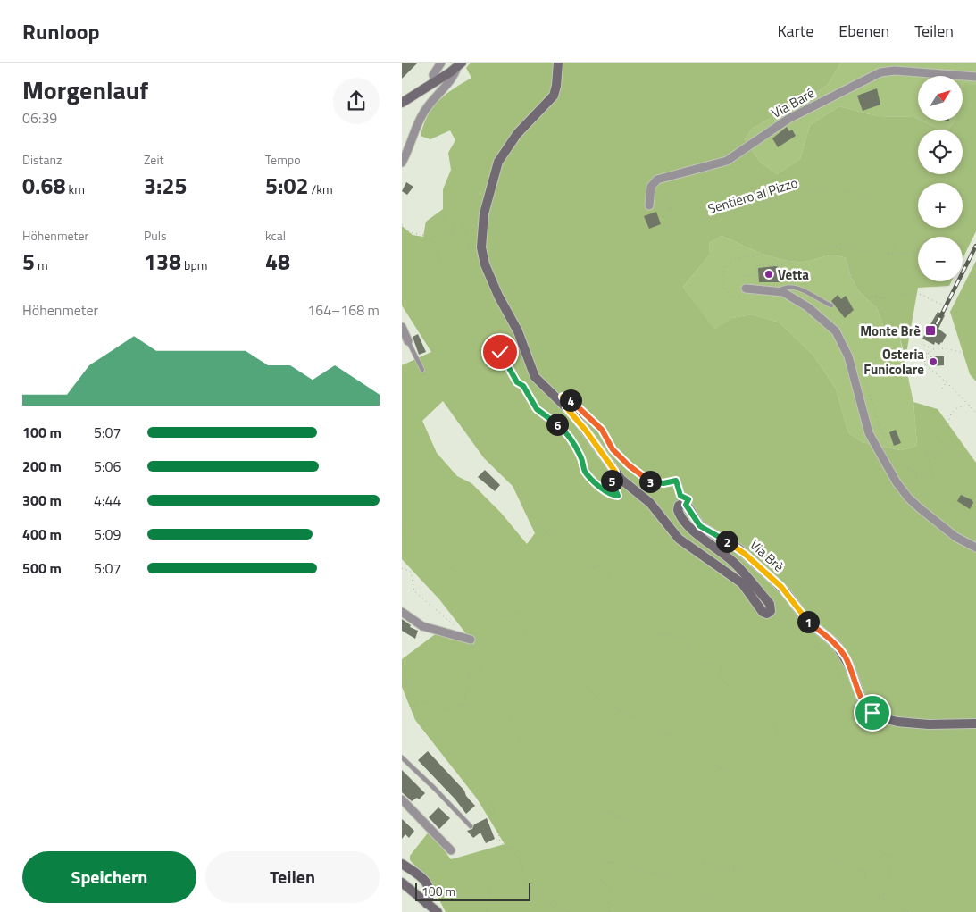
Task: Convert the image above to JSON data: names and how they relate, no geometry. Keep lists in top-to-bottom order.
{
  "streets": {
    "street": ["Via Baré", "Via Brè"],
    "path": ["Sentiero al Pizzo"]
  },
  "crossings": [
    ["Via Baré", "Sentiero al Pizzo"]
  ],
  "places": {
    "other": ["Vetta", "Osteria Funicolare"],
    "transit": ["Monte Brè"]
  },
  "scale_bar": "100 m",
  "north": "top right",
  "page": {
    "header": "Runloop",
    "nav": ["Karte", "Ebenen", "Teilen"],
    "heading": ["Morgenlauf", "06:39"],
    "map_buttons": ["+", "−"],
    "stats": [
      ["Distanz", "0.68 km"],
      ["Zeit", "3:25"],
      ["Tempo", "5:02 /km"],
      ["Höhenmeter", "5 m"],
      ["Puls", "138 bpm"],
      ["kcal", "48"]
    ],
    "chart": ["Höhenmeter", "164–168 m"],
    "pins": [
      "4",
      "6",
      "5",
      "3",
      "2",
      "1"
    ],
    "list": [
      {
        "name": "100 m",
        "note": "5:07"
      },
      {
        "name": "200 m",
        "note": "5:06"
      },
      {
        "name": "300 m",
        "note": "4:44"
      },
      {
        "name": "400 m",
        "note": "5:09"
      },
      {
        "name": "500 m",
        "note": "5:07"
      }
    ],
    "buttons": ["Speichern", "Teilen"],
    "scale": "100 m"
  }
}
